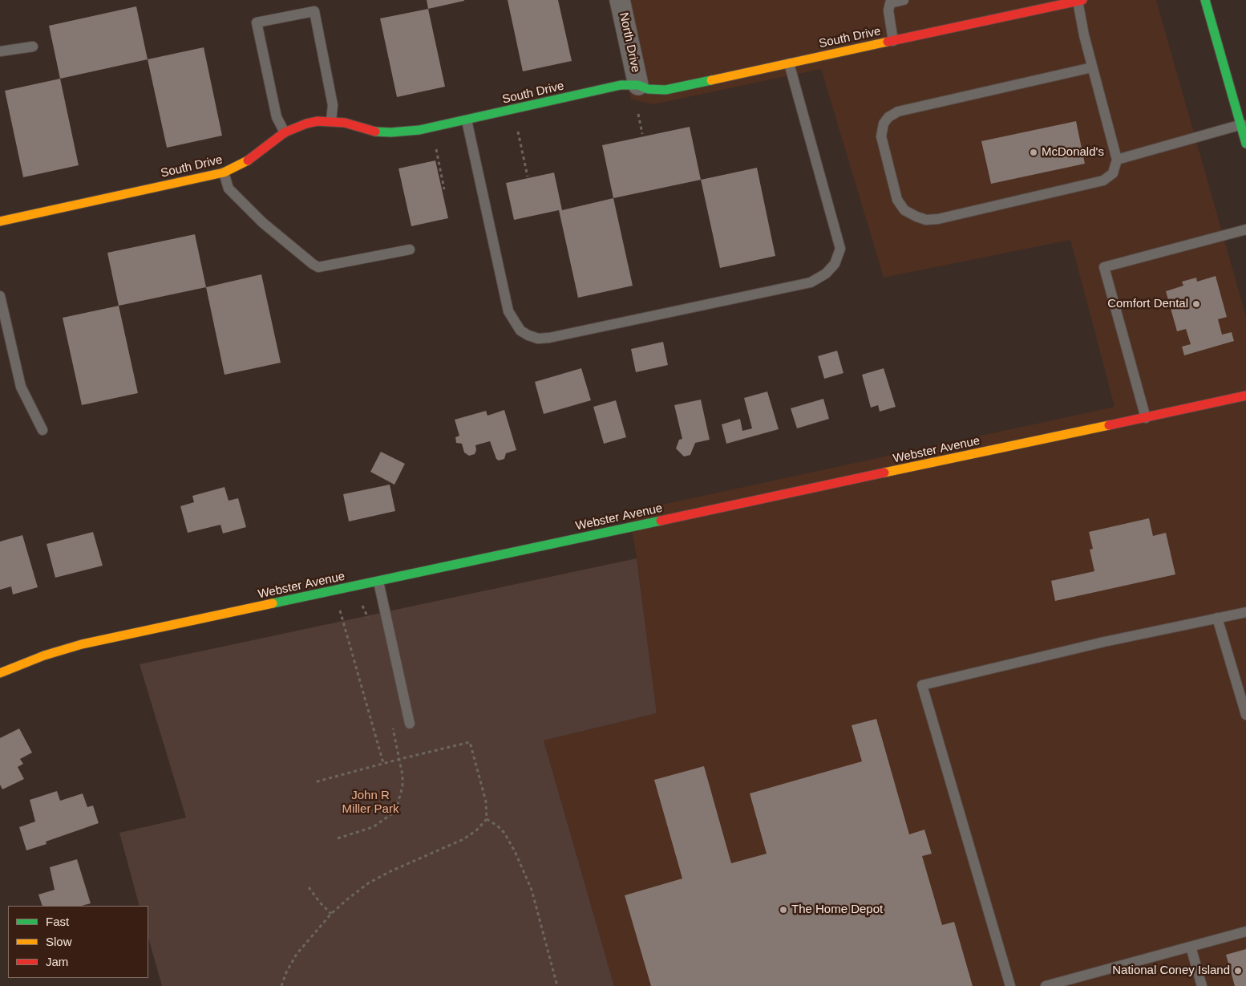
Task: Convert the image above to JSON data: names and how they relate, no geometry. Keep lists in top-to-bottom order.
{
  "streets": {
    "street": ["South Drive", "North Drive", "Webster Avenue"]
  },
  "crossings": [
    ["South Drive", "North Drive"]
  ],
  "parks": ["John R Miller Park"],
  "places": [
    "McDonald's",
    "Comfort Dental",
    "The Home Depot",
    "National Coney Island"
  ],
  "legend": ["Fast", "Slow", "Jam"]
}
